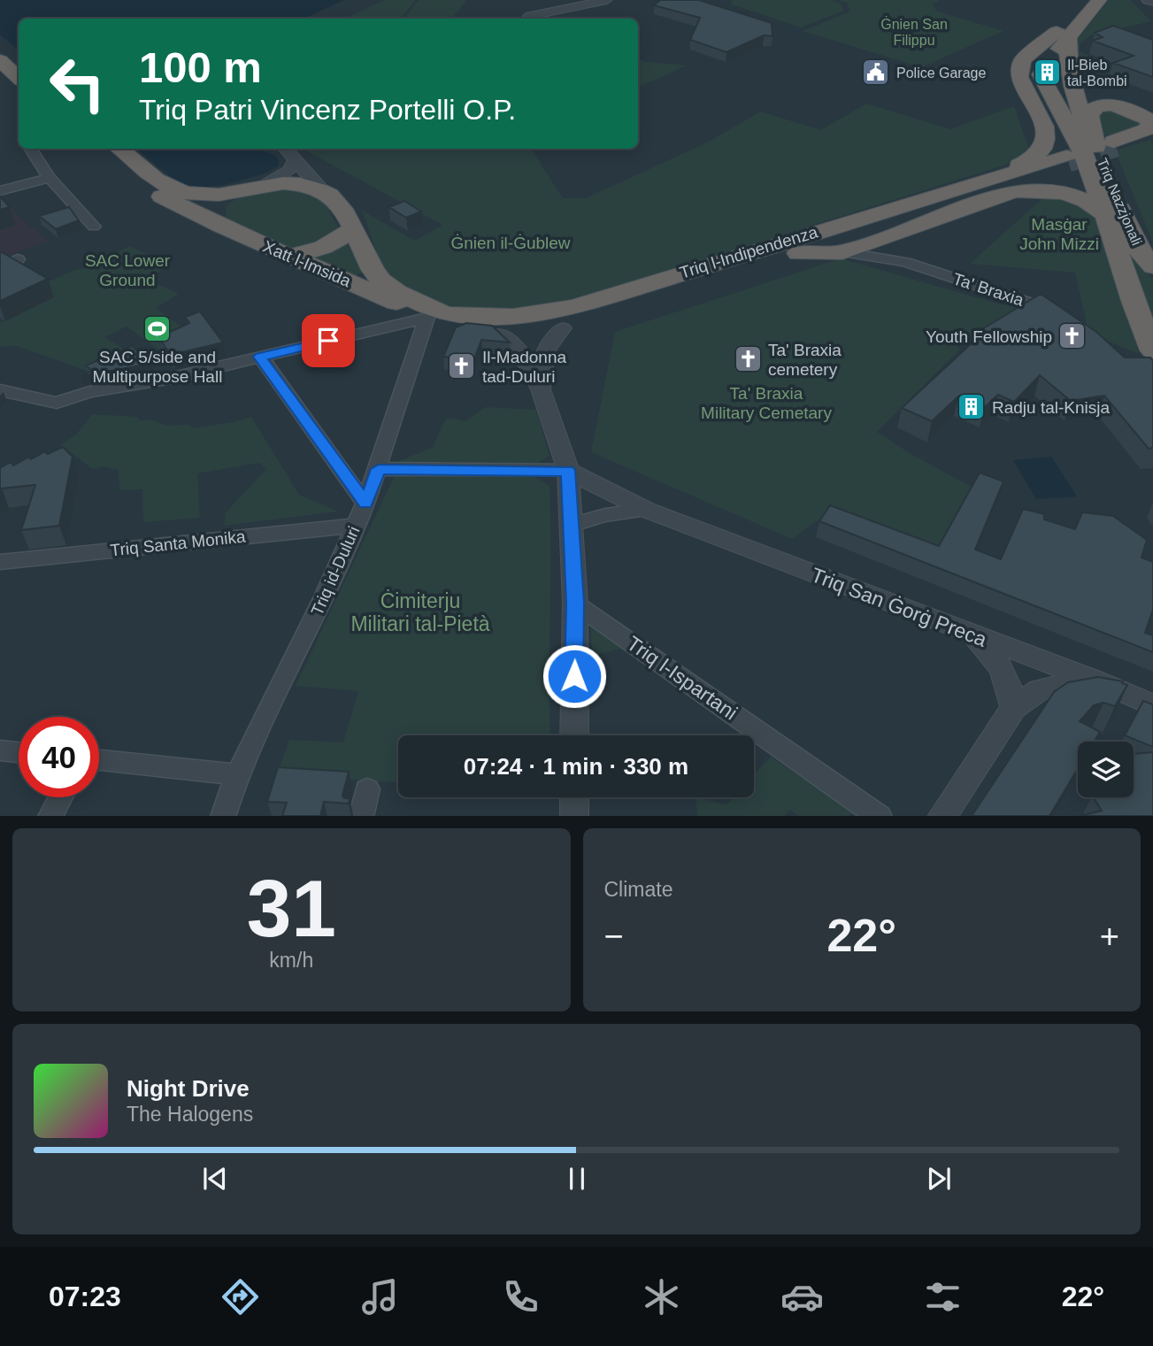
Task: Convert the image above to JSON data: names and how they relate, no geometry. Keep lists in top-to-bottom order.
{
  "streets": {
    "highway": ["Triq Nazzjonali", "Triq l-Indipendenza", "Xatt l-Imsida"],
    "street": [
      "Ta' Braxia",
      "Triq Santa Monika",
      "Triq id-Duluri",
      "Triq San Ġorġ Preca",
      "Triq l-Ispartani"
    ]
  },
  "crossings": [
    ["Triq l-Indipendenza", "Xatt l-Imsida"],
    ["Xatt l-Imsida", "Triq id-Duluri"],
    ["Triq Santa Monika", "Triq id-Duluri"]
  ],
  "parks": [
    "Ġnien San Filippu",
    "Masġar John Mizzi",
    "Ġnien il-Ġublew",
    "SAC Lower Ground",
    "Ta' Braxia Military Cemetary",
    "Ċimiterju Militari tal-Pietà"
  ],
  "places": {
    "public building": ["Police Garage"],
    "building": ["Il-Bieb tal-Bombi", "Radju tal-Knisja"],
    "sports": ["SAC 5/side and Multipurpose Hall"],
    "church": ["Youth Fellowship", "Ta' Braxia cemetery", "Il-Madonna tad-Duluri"]
  },
  "page": {
    "turn": ["100 m", "Triq Patri Vincenz Portelli O.P."],
    "limit": "40",
    "trip": "07:24 · 1 min · 330 m",
    "tile": [
      ["31", "km/h"],
      "Climate"
    ],
    "heat": ["−", "22°", "+"],
    "song": ["Night Drive", "The Halogens"],
    "tabs": ["07:23", "22°"]
  }
}
